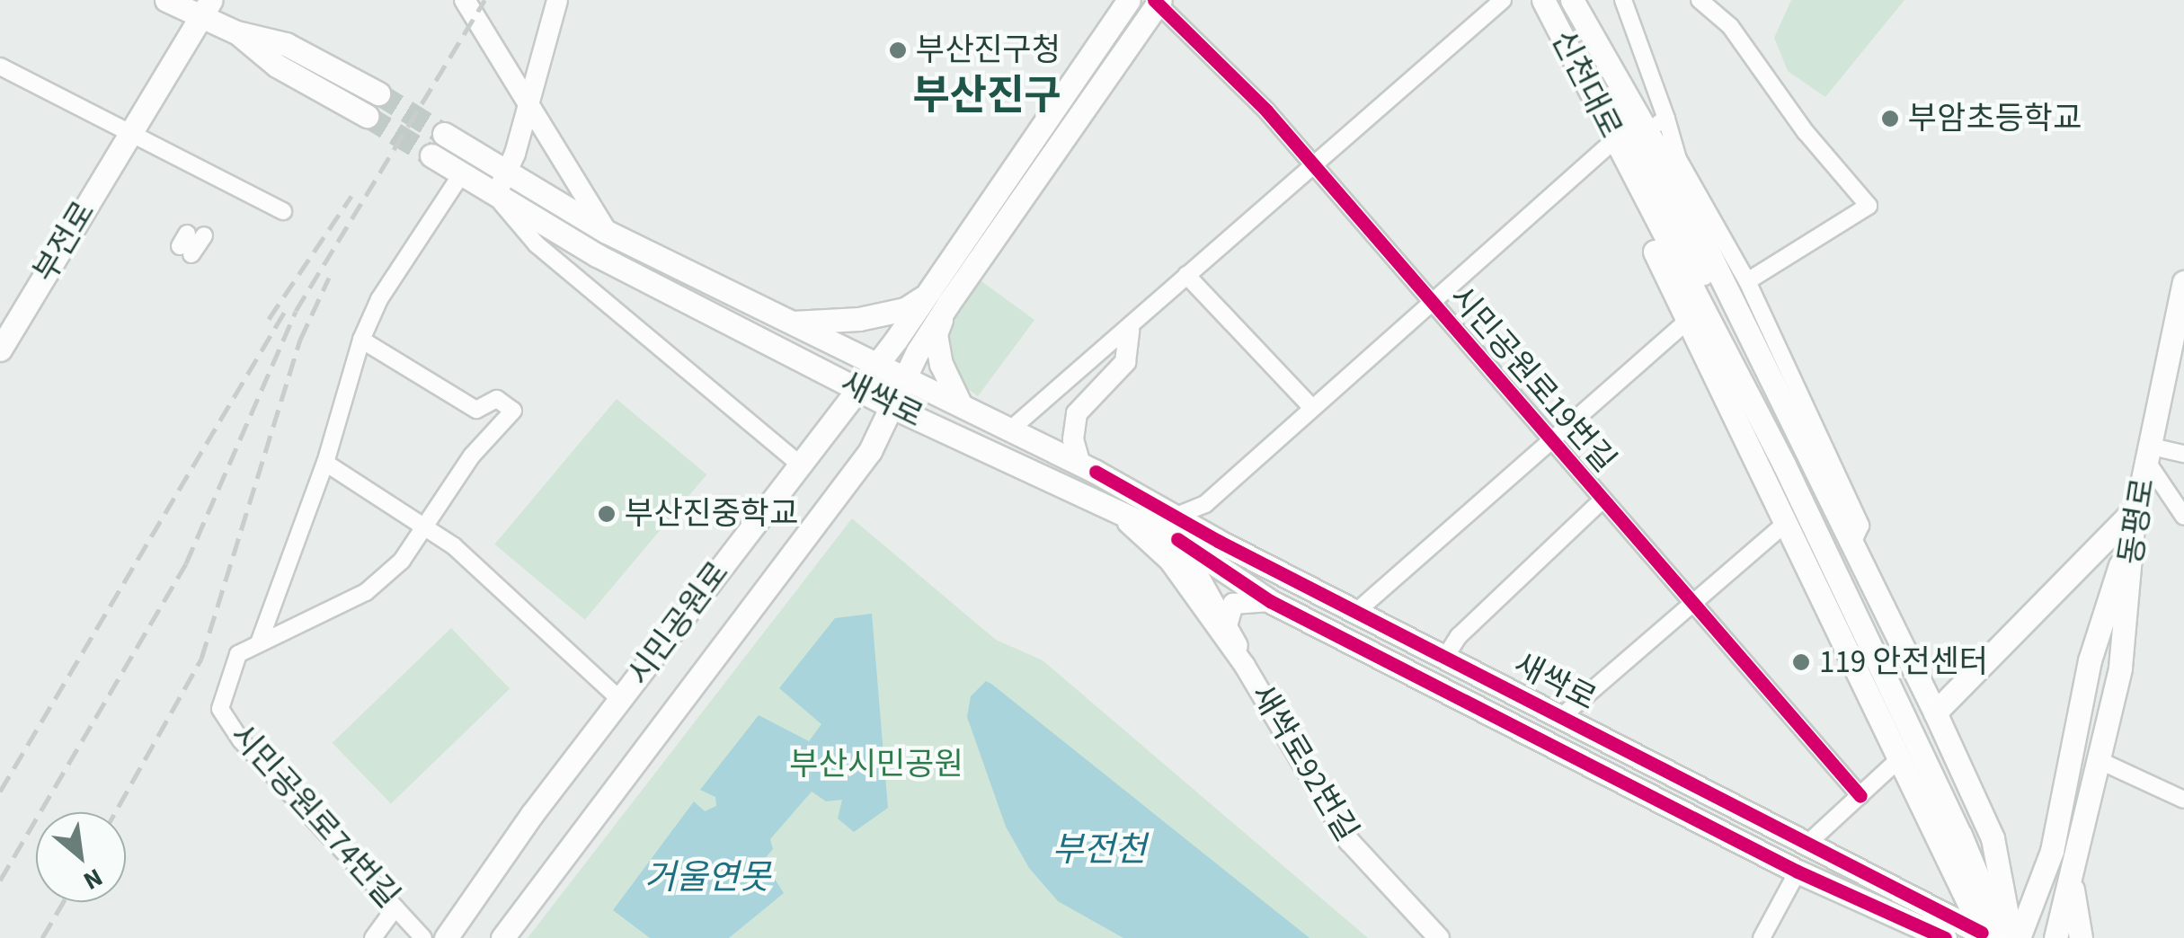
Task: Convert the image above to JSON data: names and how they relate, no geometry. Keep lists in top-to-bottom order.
{
  "streets": {
    "main road": [
      "신천대로",
      "부전로",
      "새싹로",
      "동평로",
      "시민공원로"
    ],
    "street": ["시민공원로19번길", "새싹로92번길", "시민공원로74번길"]
  },
  "crossings": [
    ["시민공원로19번길", "시민공원로"],
    ["새싹로", "시민공원로"],
    ["새싹로", "새싹로92번길"]
  ],
  "districts": ["부산진구"],
  "water": ["부전천", "거울연못"],
  "parks": ["부산시민공원"],
  "places": [
    "부산진구청",
    "부암초등학교",
    "부산진중학교",
    "119 안전센터"
  ],
  "north": "bottom right"
}
